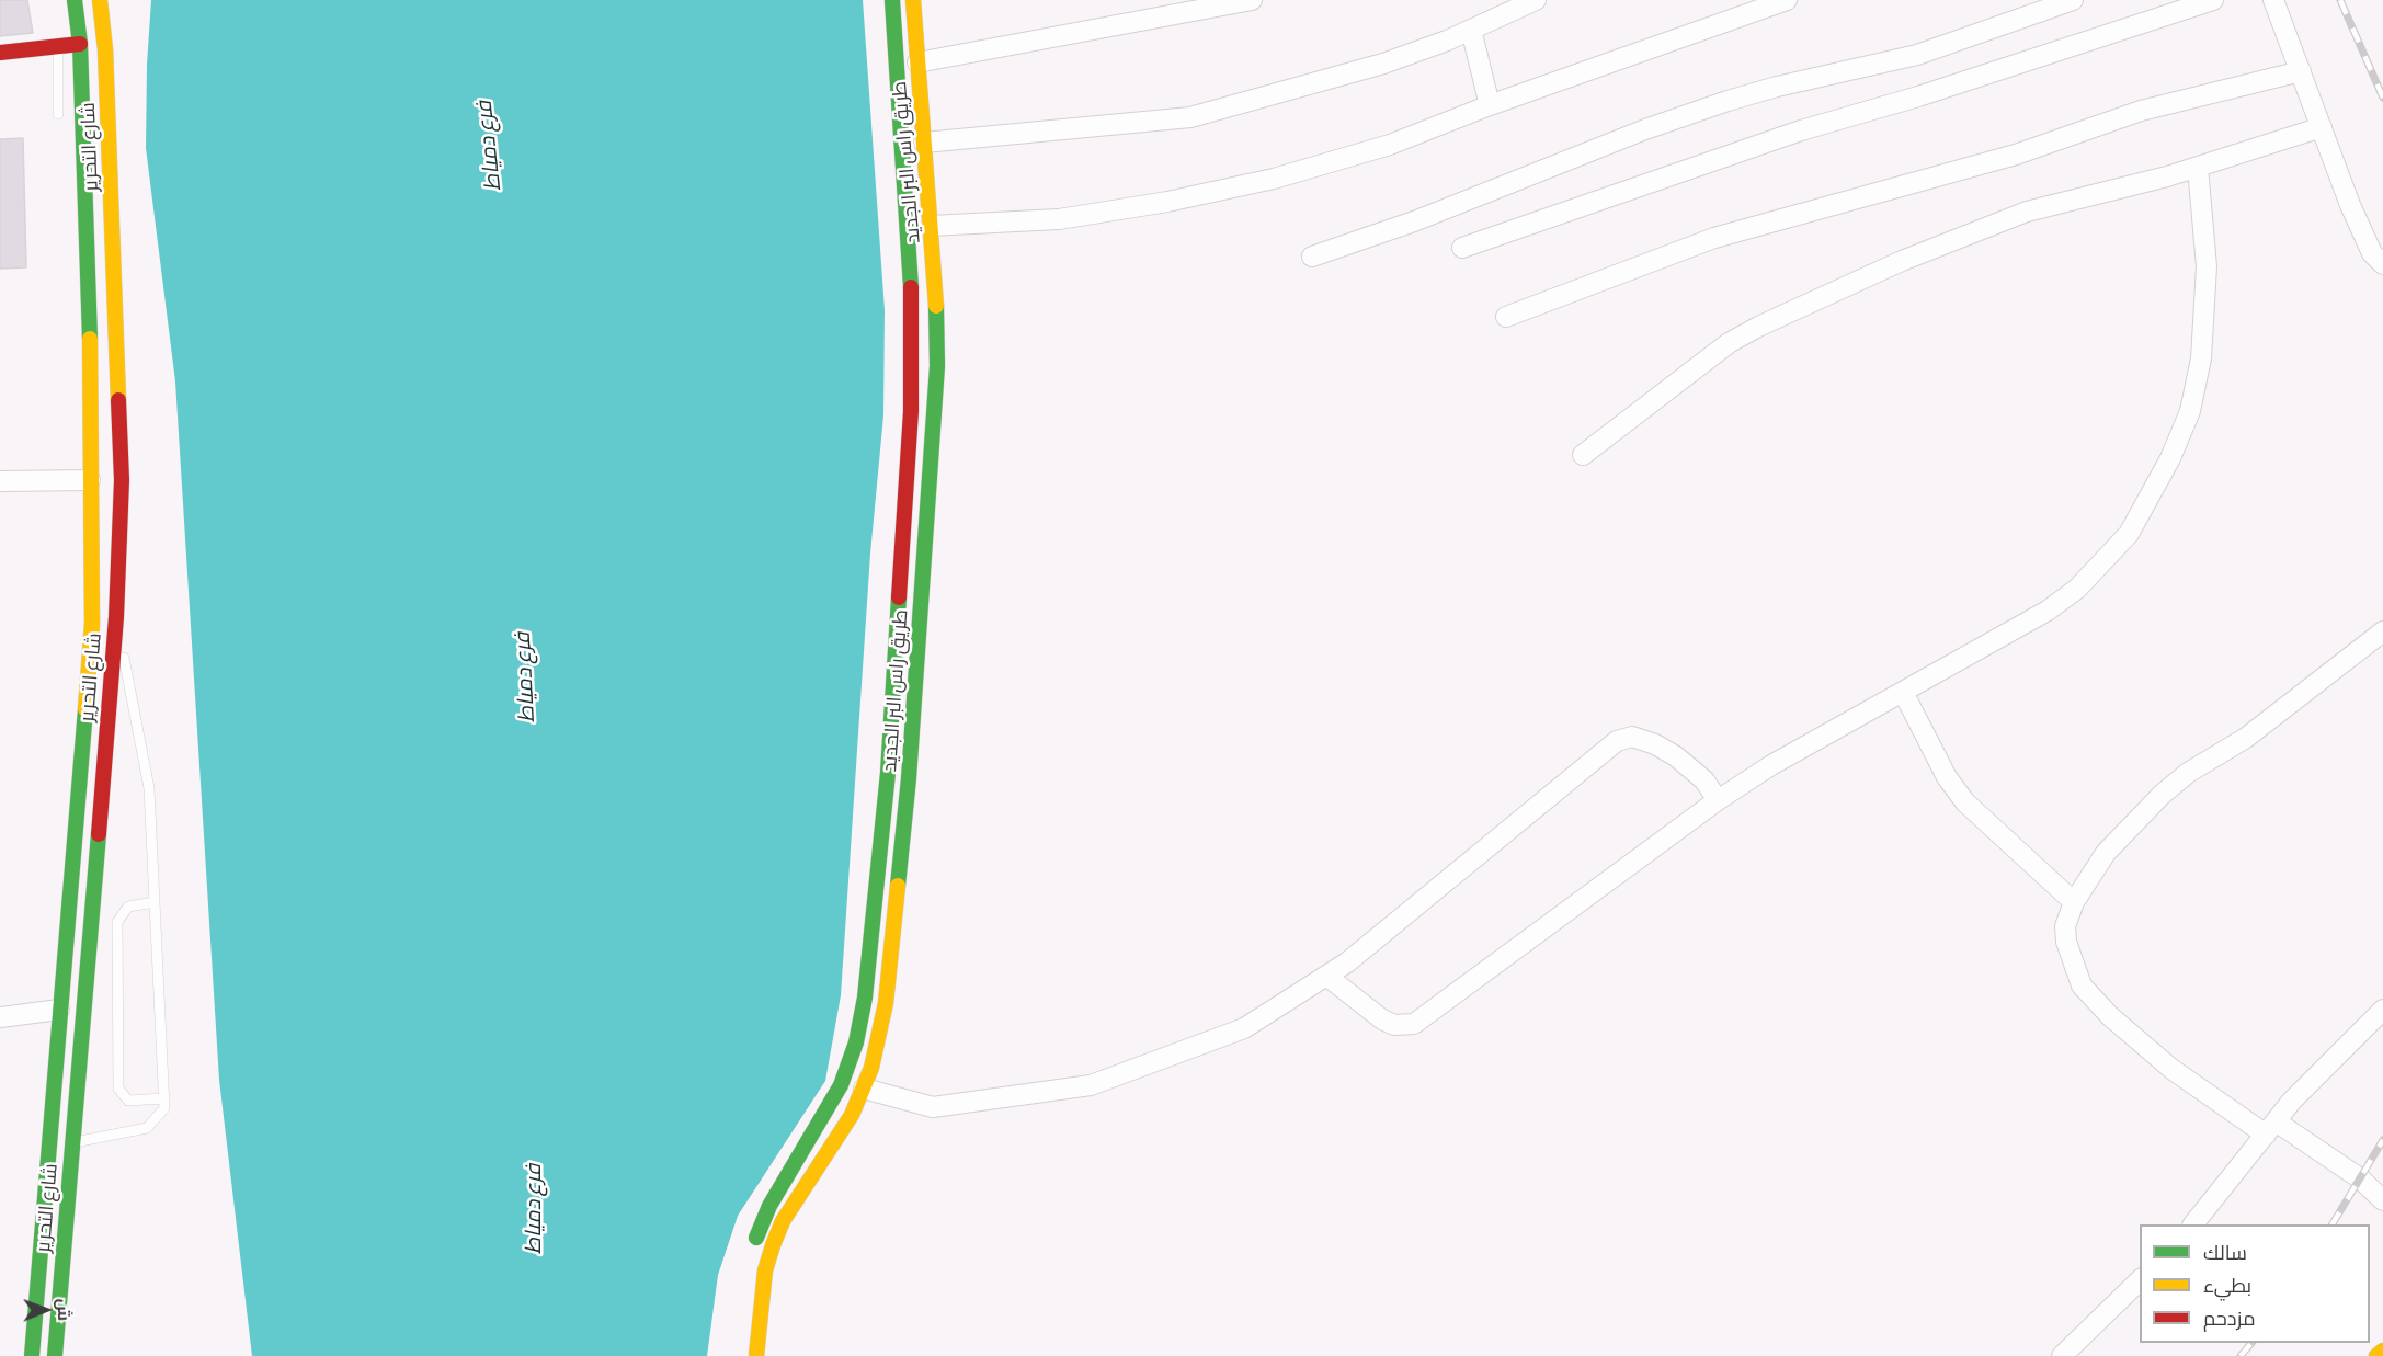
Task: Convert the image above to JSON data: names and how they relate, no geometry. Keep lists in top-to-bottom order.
{
  "streets": {
    "street": ["شارع التحرير", "طريق راس البر الجديد"]
  },
  "water": ["فرع دمياط"],
  "legend": ["سالك", "بطيء", "مزدحم"],
  "north": "right"
}
